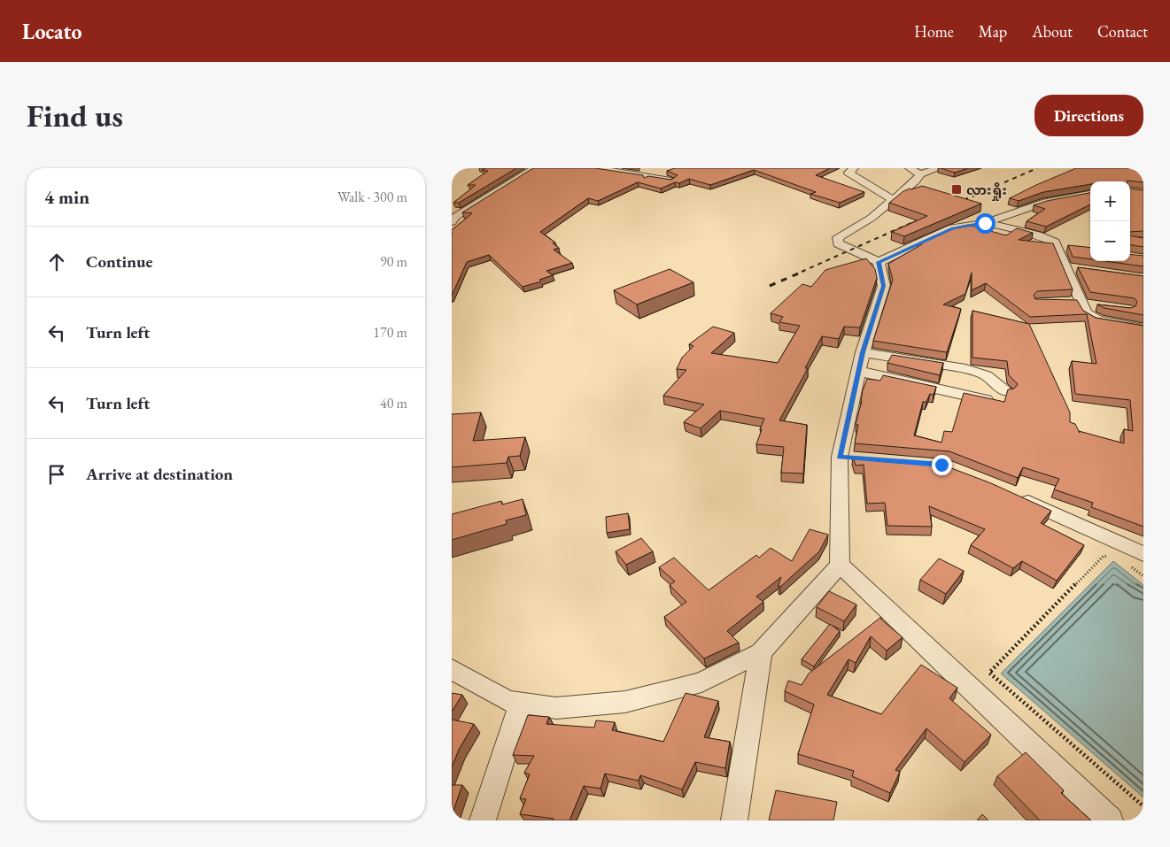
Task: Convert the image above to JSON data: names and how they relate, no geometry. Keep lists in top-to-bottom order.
{
  "places": {
    "transit": ["လားရှိုး"]
  },
  "page": {
    "header": "Locato",
    "nav": [
      "Home",
      "Map",
      "About",
      "Contact"
    ],
    "buttons": "Directions",
    "title": "Find us",
    "heading": ["4 min", "Walk · 300 m"],
    "map_buttons": ["+", "−"],
    "list": [
      ["Continue", "90 m"],
      ["Turn left", "170 m"],
      ["Turn left", "40 m"],
      "Arrive at destination"
    ]
  }
}
